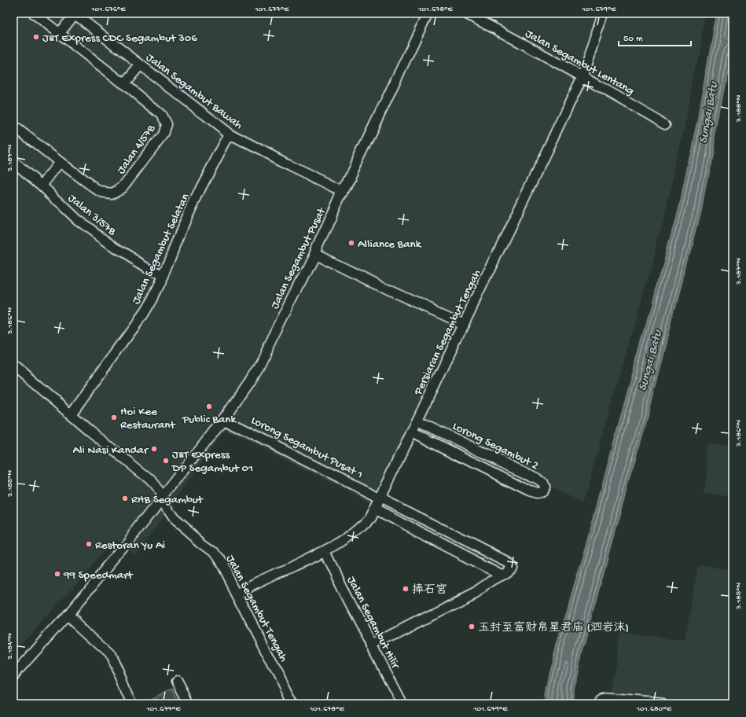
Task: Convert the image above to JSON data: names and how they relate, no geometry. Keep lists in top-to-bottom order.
{
  "streets": {
    "street": [
      "Jalan Segambut Lentang",
      "Jalan Segambut Bawah",
      "Jalan 4/57B",
      "Jalan 3/57B",
      "Jalan Segambut Selatan",
      "Jalan Segambut Pusat",
      "Persiaran Segambut Tengah",
      "Lorong Segambut 2",
      "Lorong Segambut Pusat 1",
      "Jalan Segambut Tengah",
      "Jalan Segambut Hilir"
    ]
  },
  "crossings": [
    ["Jalan Segambut Lentang", "Persiaran Segambut Tengah"],
    ["Jalan Segambut Bawah", "Jalan Segambut Selatan"],
    ["Jalan Segambut Bawah", "Jalan Segambut Pusat"],
    ["Jalan 3/57B", "Jalan Segambut Selatan"],
    ["Jalan Segambut Selatan", "Jalan Segambut Tengah"],
    ["Jalan Segambut Pusat", "Lorong Segambut Pusat 1"],
    ["Jalan Segambut Pusat", "Jalan Segambut Tengah"],
    ["Persiaran Segambut Tengah", "Lorong Segambut 2"],
    ["Persiaran Segambut Tengah", "Lorong Segambut Pusat 1"],
    ["Persiaran Segambut Tengah", "Jalan Segambut Tengah"],
    ["Persiaran Segambut Tengah", "Jalan Segambut Hilir"]
  ],
  "water": ["Sungai Batu"],
  "places": [
    "J&T Express CDC Segambut 306",
    "Alliance Bank",
    "Public Bank",
    "Hoi Kee Restaurant",
    "Ali Nasi Kandar",
    "J&T Express DP Segambut 01",
    "RHB Segambut",
    "Restoran Yu Ai",
    "99 Speedmart",
    "捧石宫",
    "玉封至富财帛星君庙 (泗岩沫)"
  ],
  "scale_bar": "50 m",
  "coordinates": [
    "101.676°E",
    "101.677°E",
    "101.678°E",
    "101.679°E",
    "3.188°N",
    "3.187°N",
    "3.186°N",
    "3.185°N",
    "3.184°N",
    "101.680°E"
  ]
}
